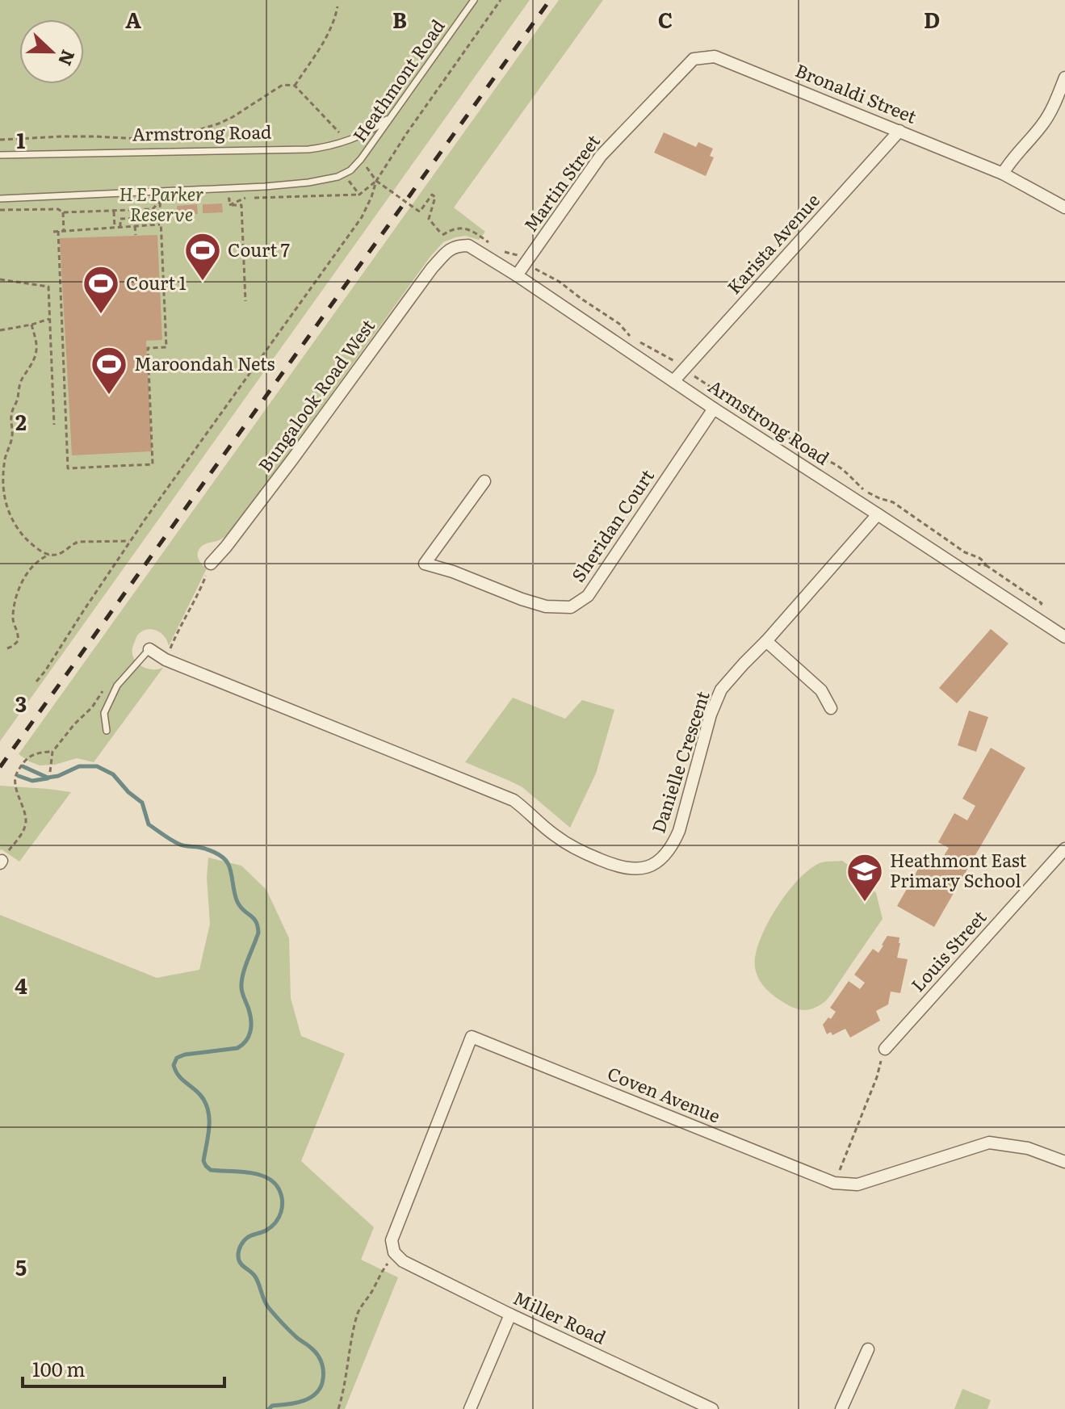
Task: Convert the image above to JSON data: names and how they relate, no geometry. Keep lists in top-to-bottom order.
{
  "streets": {
    "street": [
      "Bronaldi Street",
      "Armstrong Road",
      "Martin Street",
      "Karista Avenue",
      "Bungalook Road West",
      "Sheridan Court",
      "Danielle Crescent",
      "Louis Street",
      "Coven Avenue",
      "Miller Road"
    ],
    "lane": ["Heathmont Road"]
  },
  "crossings": [
    ["Heathmont Road", "Armstrong Road"],
    ["Bronaldi Street", "Martin Street"],
    ["Bronaldi Street", "Karista Avenue"],
    ["Armstrong Road", "Martin Street"],
    ["Armstrong Road", "Karista Avenue"],
    ["Armstrong Road", "Bungalook Road West"],
    ["Armstrong Road", "Sheridan Court"],
    ["Armstrong Road", "Danielle Crescent"],
    ["Coven Avenue", "Miller Road"]
  ],
  "parks": ["H E Parker Reserve"],
  "places": {
    "sports": ["Court 7", "Court 1", "Maroondah Nets"],
    "school or university": ["Heathmont East Primary School"]
  },
  "scale_bar": "100 m",
  "north": "right",
  "grid": {
    "columns": [
      "A",
      "B",
      "C",
      "D"
    ],
    "rows": [
      "1",
      "2",
      "3",
      "4",
      "5"
    ]
  }
}
